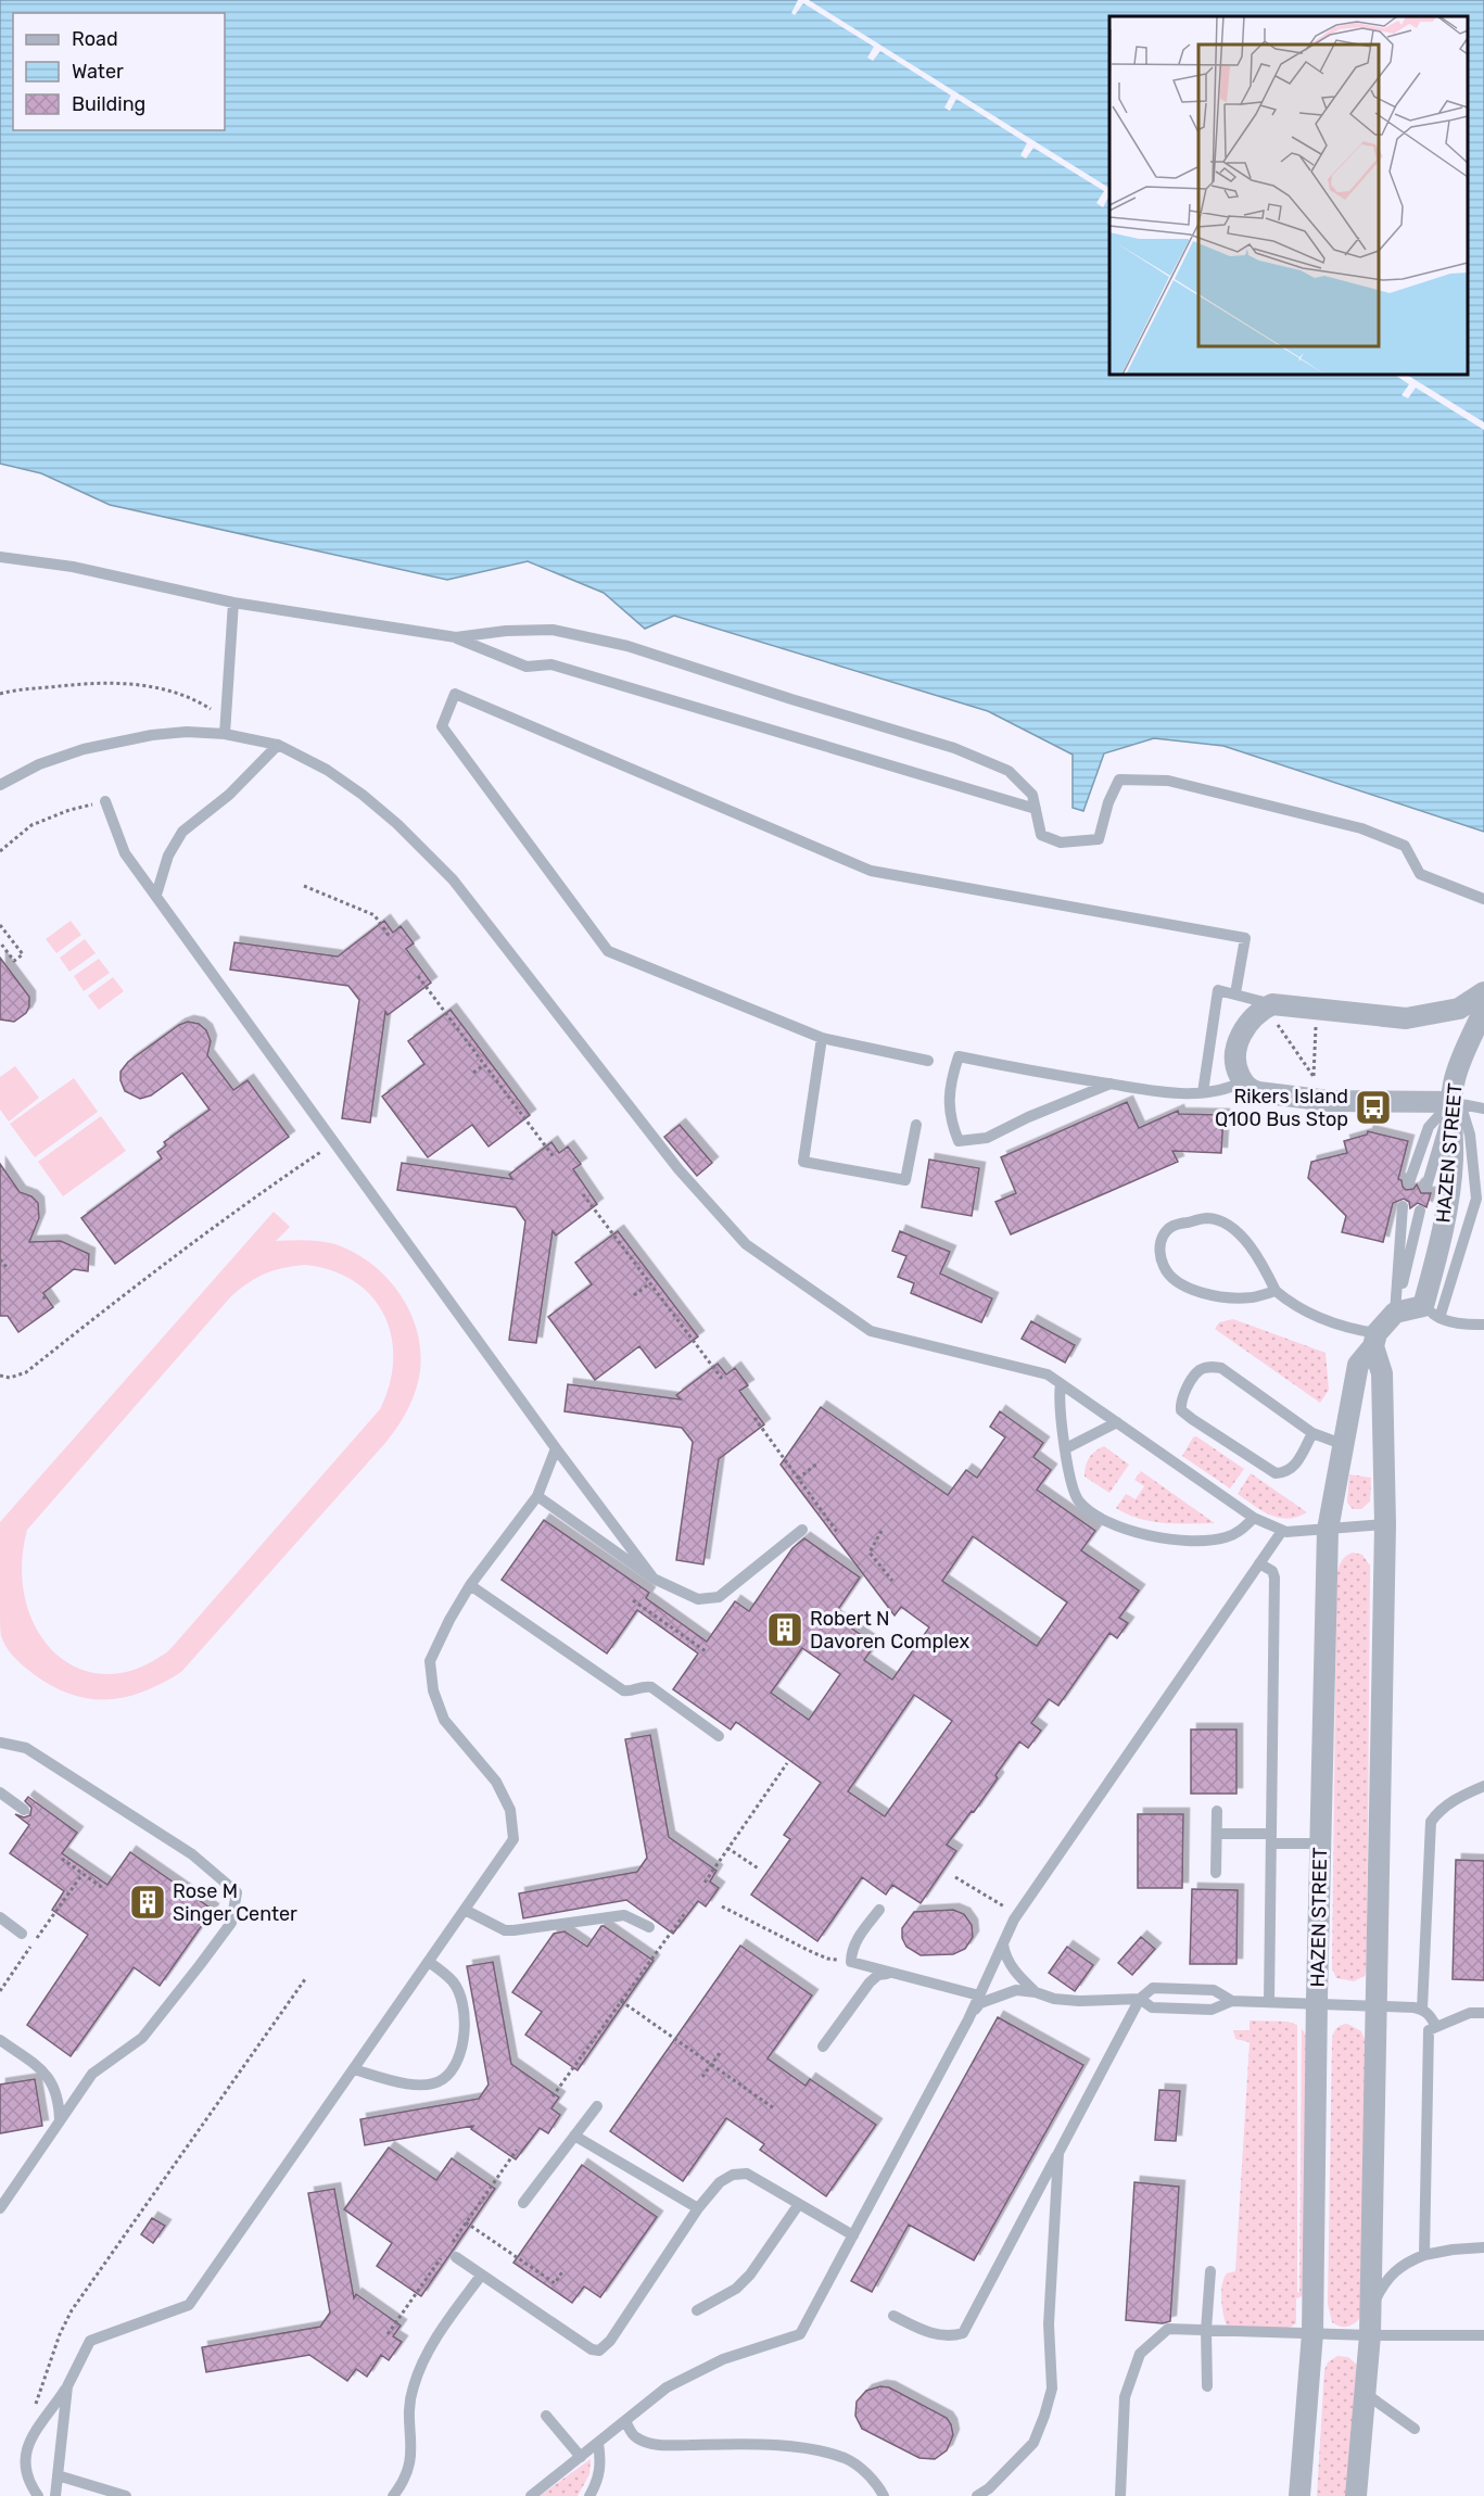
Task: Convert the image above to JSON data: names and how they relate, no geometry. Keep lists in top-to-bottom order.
{
  "streets": {
    "street": ["HAZEN STREET"]
  },
  "places": {
    "bus stop": ["Rikers Island Q100 Bus Stop"],
    "building": ["Robert N Davoren Complex", "Rose M Singer Center"]
  },
  "legend": ["Road", "Water", "Building"]
}
